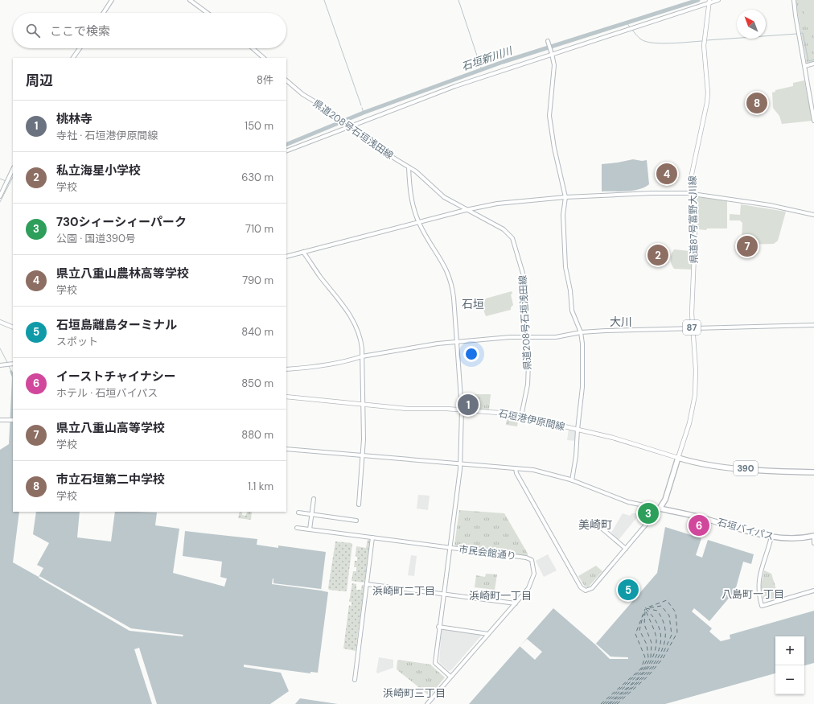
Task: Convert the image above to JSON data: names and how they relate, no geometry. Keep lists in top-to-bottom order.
{
  "streets": {
    "highway": ["390", "石垣バイパス"],
    "main road": ["県道87号富野大川線", "87", "石垣港伊原間線"],
    "street": ["県道208号石垣浅田線", "市民会館通り"]
  },
  "crossings": [
    ["県道208号石垣浅田線", "石垣港伊原間線"],
    ["県道87号富野大川線", "石垣港伊原間線"],
    ["県道87号富野大川線", "390"],
    ["石垣港伊原間線", "390"]
  ],
  "districts": [
    "石垣",
    "大川",
    "美崎町",
    "浜崎町二丁目",
    "八島町一丁目",
    "浜崎町一丁目",
    "浜崎町三丁目"
  ],
  "water": ["石垣新川川"],
  "north": "top left",
  "page": {
    "search": "ここで検索",
    "heading": ["周辺", "8件"],
    "pins": [
      "8",
      "4",
      "7",
      "2",
      "1",
      "3",
      "6",
      "5"
    ],
    "list": [
      {
        "mark": "1",
        "name": "桃林寺",
        "note": "寺社 · 石垣港伊原間線",
        "value": "150 m"
      },
      {
        "mark": "2",
        "name": "私立海星小学校",
        "note": "学校",
        "value": "630 m"
      },
      {
        "mark": "3",
        "name": "730シィーシィーパーク",
        "note": "公園 · 国道390号",
        "value": "710 m"
      },
      {
        "mark": "4",
        "name": "県立八重山農林高等学校",
        "note": "学校",
        "value": "790 m"
      },
      {
        "mark": "5",
        "name": "石垣島離島ターミナル",
        "note": "スポット",
        "value": "840 m"
      },
      {
        "mark": "6",
        "name": "イーストチャイナシー",
        "note": "ホテル · 石垣バイパス",
        "value": "850 m"
      },
      {
        "mark": "7",
        "name": "県立八重山高等学校",
        "note": "学校",
        "value": "880 m"
      },
      {
        "mark": "8",
        "name": "市立石垣第二中学校",
        "note": "学校",
        "value": "1.1 km"
      }
    ],
    "map_buttons": ["+", "−"]
  }
}
